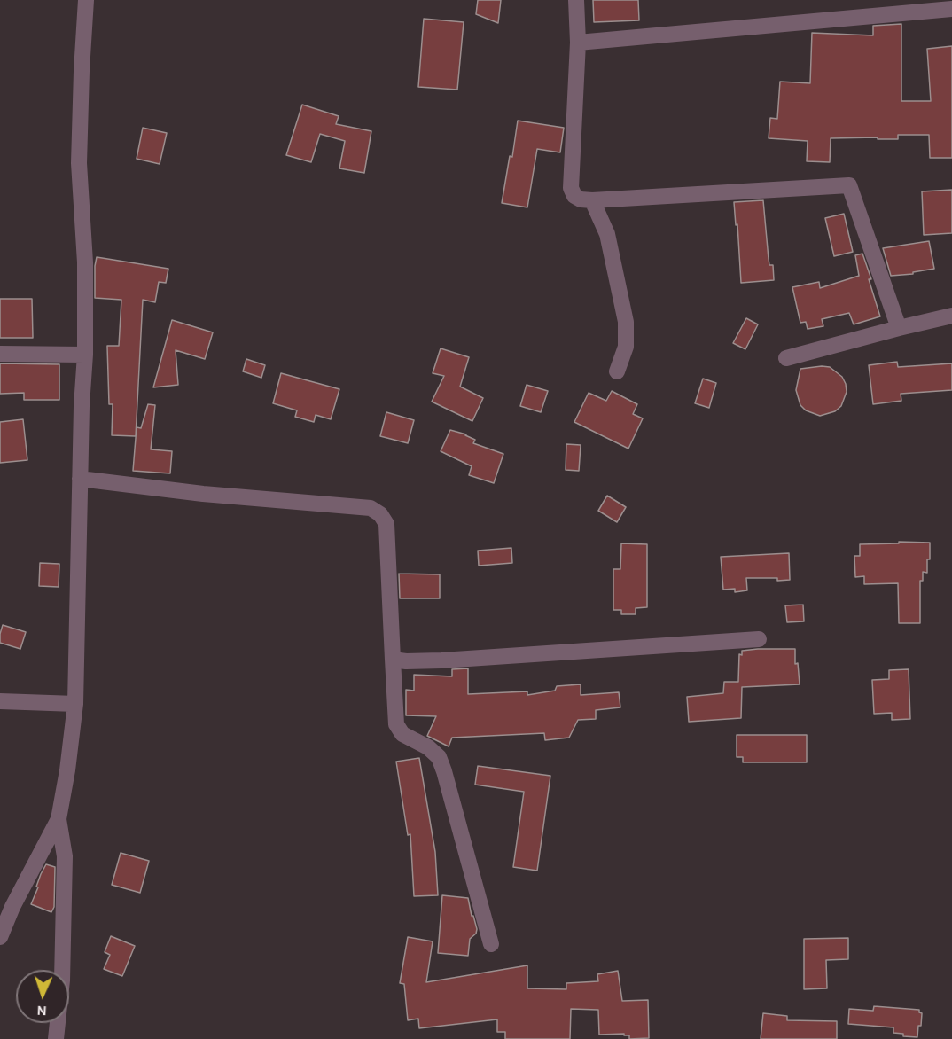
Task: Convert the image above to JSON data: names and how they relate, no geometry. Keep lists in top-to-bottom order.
{
  "north": "bottom"
}
